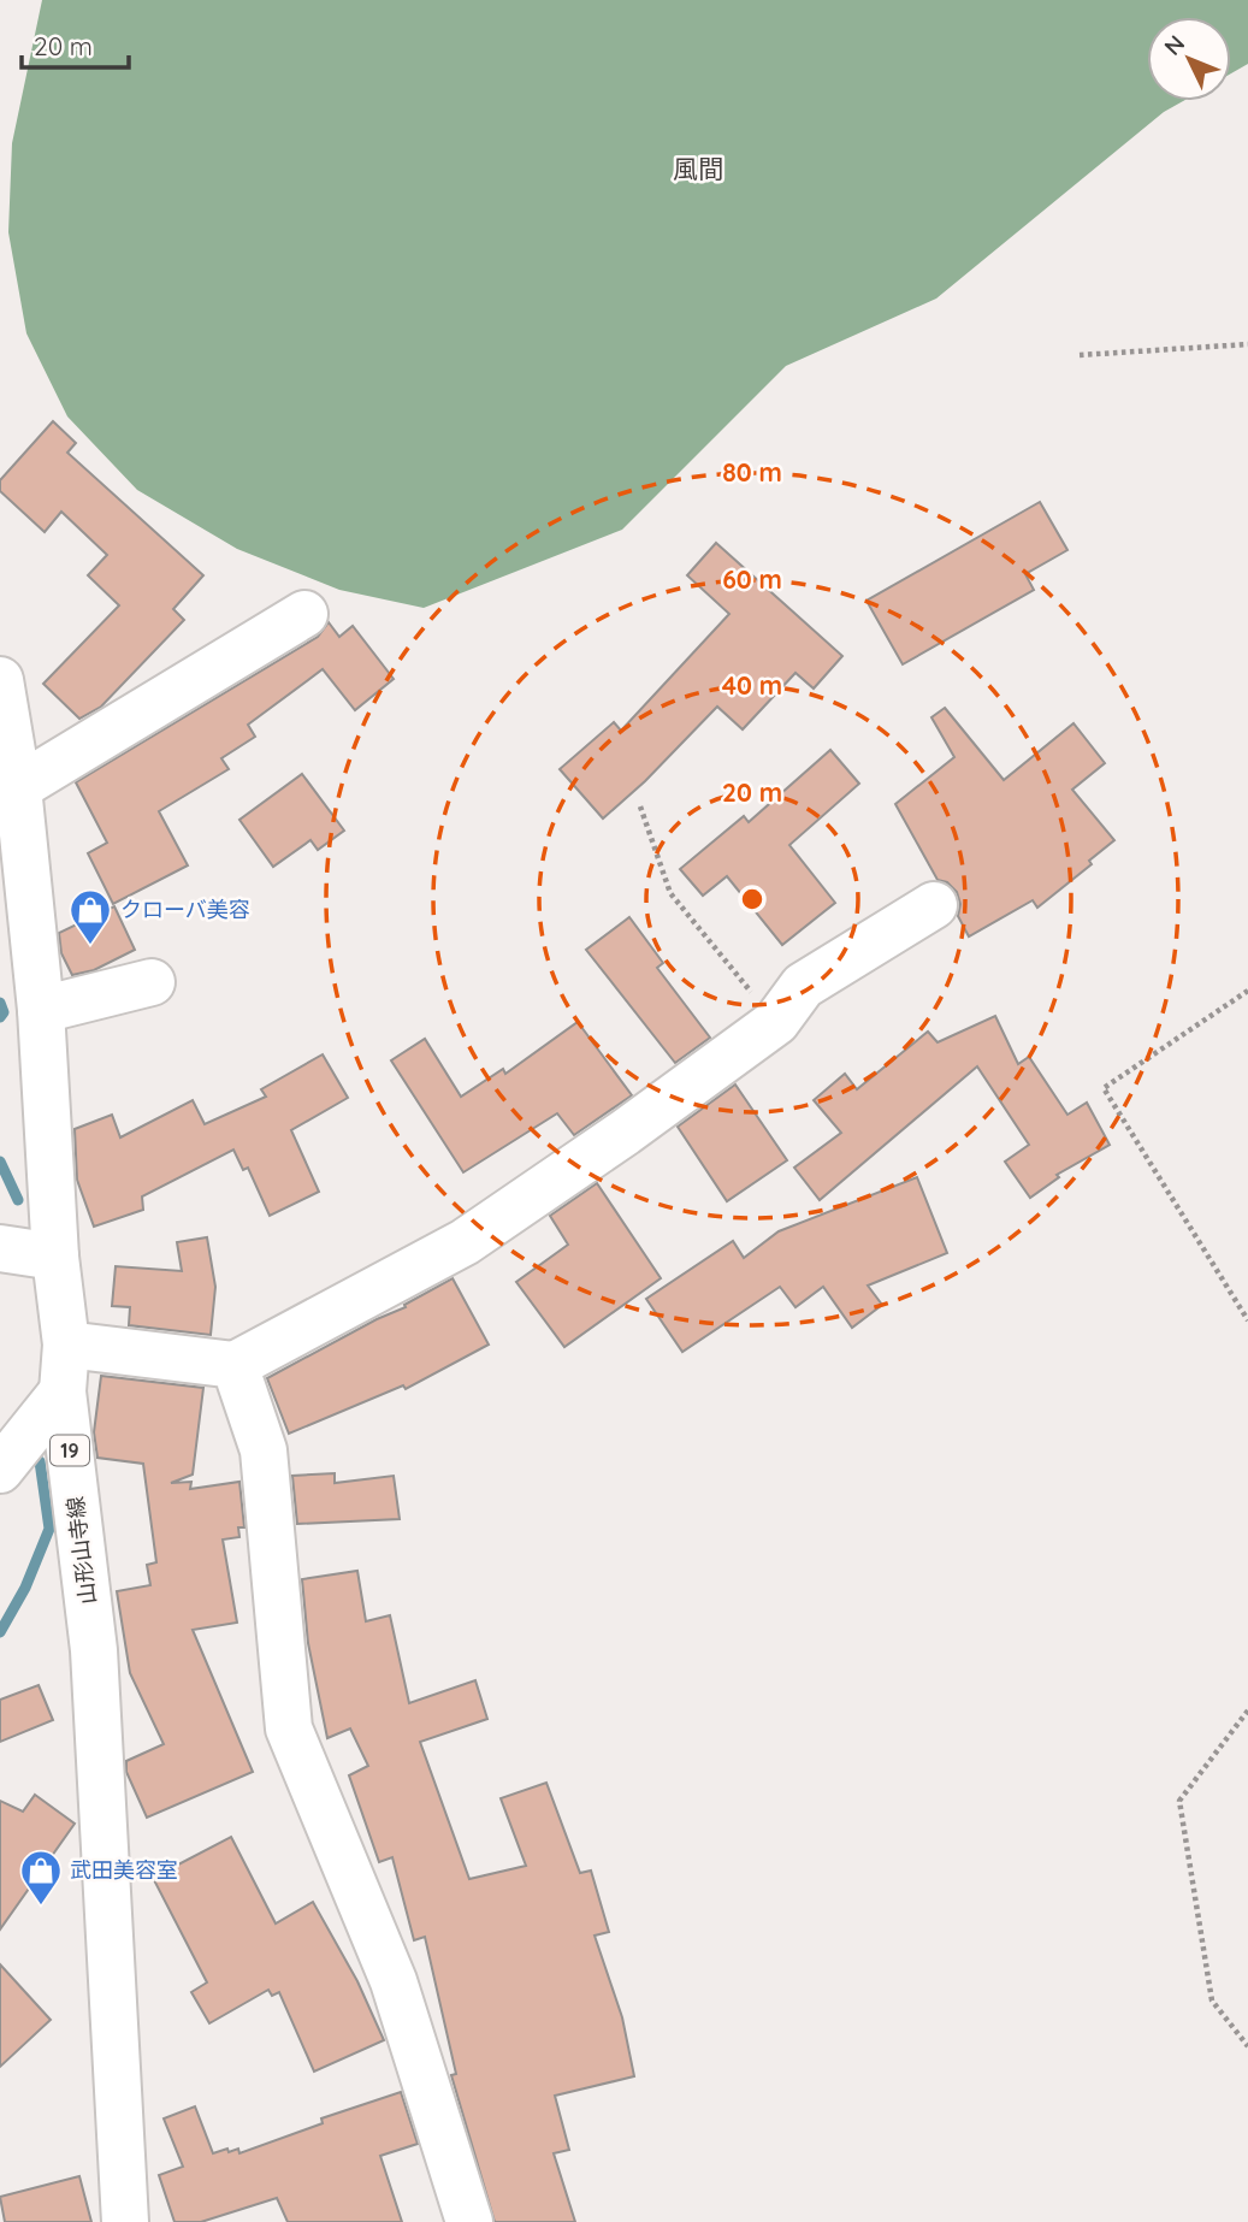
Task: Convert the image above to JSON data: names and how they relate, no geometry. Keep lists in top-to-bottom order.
{
  "streets": {
    "main road": ["19", "山形山寺線"]
  },
  "districts": ["風間"],
  "places": {
    "shop": ["クローバ美容", "武田美容室"]
  },
  "scale_bar": "20 m",
  "north": "top left",
  "rings": [
    "80 m",
    "60 m",
    "40 m",
    "20 m"
  ]
}
